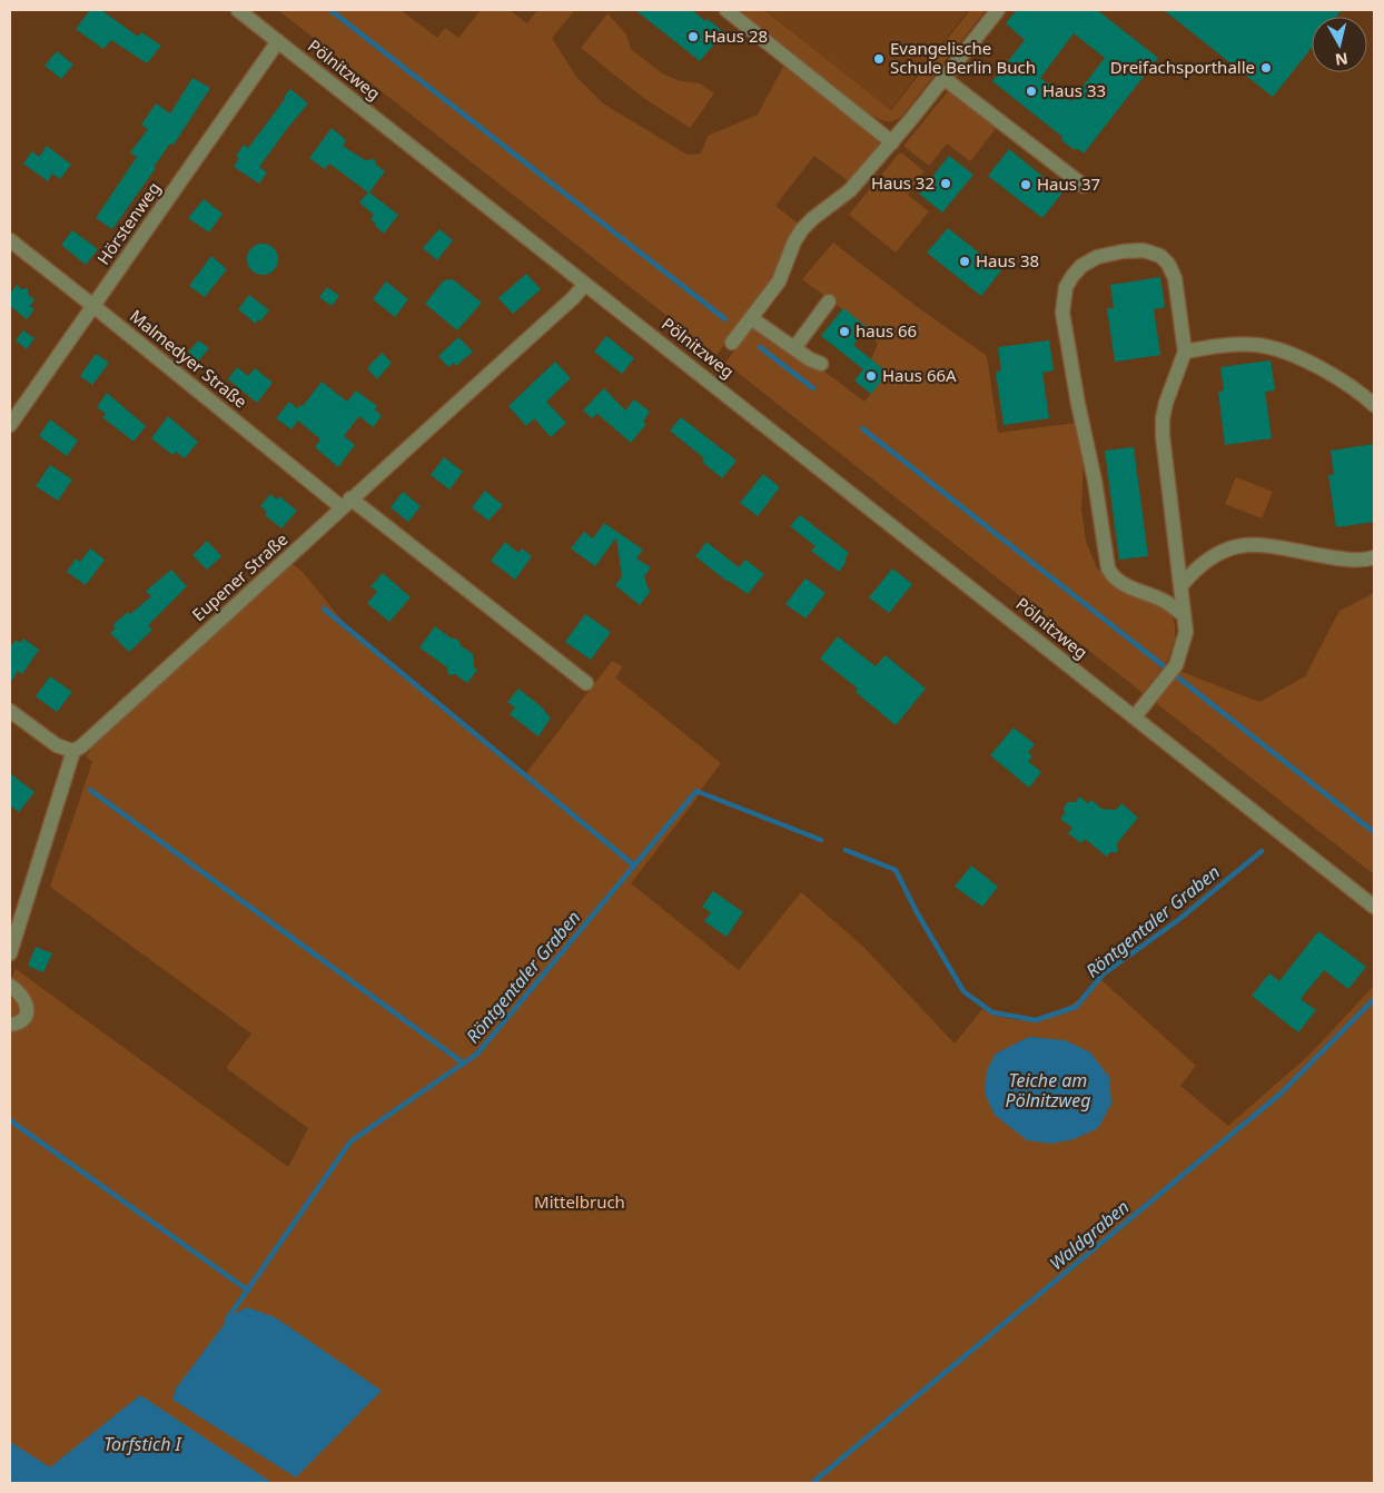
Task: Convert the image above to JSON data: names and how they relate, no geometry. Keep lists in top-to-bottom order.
{
  "streets": {
    "street": [
      "Pölnitzweg",
      "Hörstenweg",
      "Malmedyer Straße",
      "Eupener Straße"
    ]
  },
  "crossings": [
    ["Pölnitzweg", "Hörstenweg"],
    ["Pölnitzweg", "Eupener Straße"],
    ["Hörstenweg", "Malmedyer Straße"],
    ["Malmedyer Straße", "Eupener Straße"]
  ],
  "water": [
    "Röntgentaler Graben",
    "Teiche am Pölnitzweg",
    "Waldgraben",
    "Torfstich I"
  ],
  "parks": ["Mittelbruch"],
  "places": [
    "Haus 28",
    "Evangelische Schule Berlin Buch",
    "Dreifachsporthalle",
    "Haus 33",
    "Haus 32",
    "Haus 37",
    "Haus 38",
    "haus 66",
    "Haus 66A"
  ],
  "north": "bottom"
}
